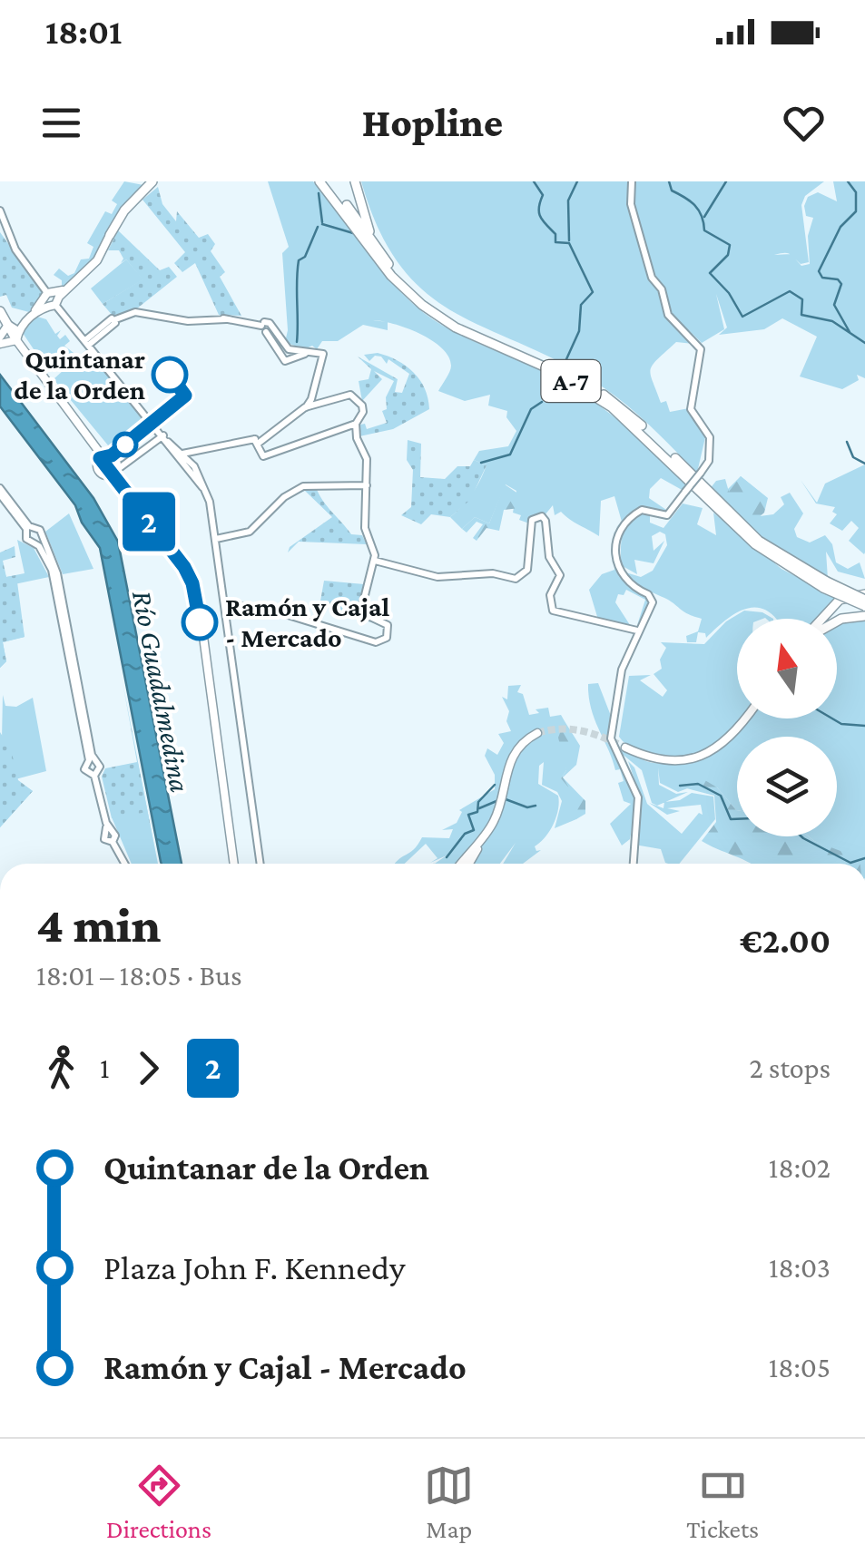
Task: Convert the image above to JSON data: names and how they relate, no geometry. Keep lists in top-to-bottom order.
{
  "streets": {
    "highway": ["A-7"]
  },
  "water": ["Río Guadalmedina"],
  "places": ["Quintanar de la Orden", "Ramón y Cajal - Mercado"],
  "lines": ["bus line 2"],
  "north": "top",
  "page": {
    "status": "18:01",
    "header": "Hopline",
    "on_map": "2",
    "heading": ["4 min", "18:01 – 18:05 · Bus", "€2.00"],
    "legs": ["1", "2", "2 stops"],
    "list": [
      {
        "name": "Quintanar de la Orden",
        "value": "18:02"
      },
      {
        "name": "Plaza John F. Kennedy",
        "value": "18:03"
      },
      {
        "name": "Ramón y Cajal - Mercado",
        "value": "18:05"
      }
    ],
    "tabs": ["Directions", "Map", "Tickets"]
  }
}
